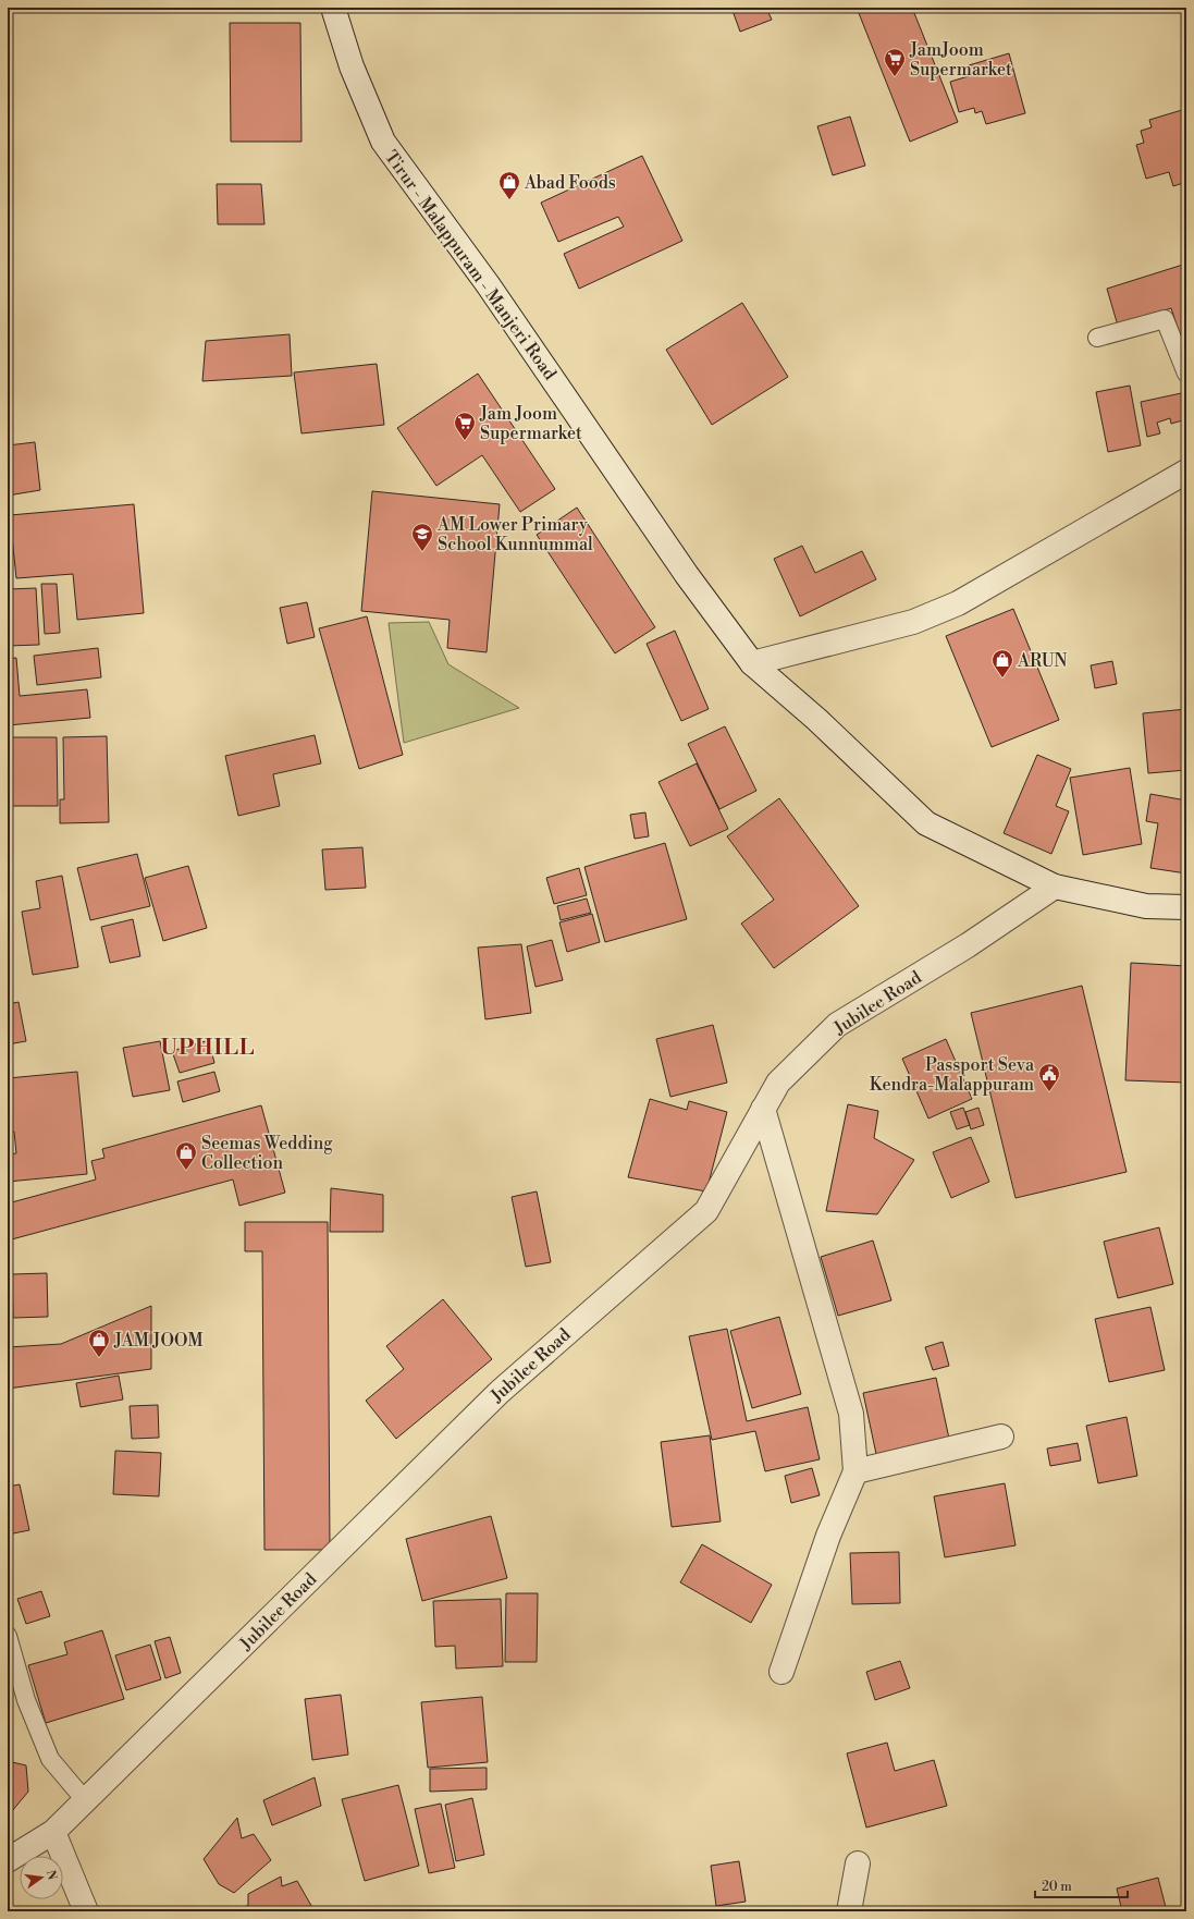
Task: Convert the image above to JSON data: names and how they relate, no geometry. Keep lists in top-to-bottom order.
{
  "streets": {
    "street": ["Tirur - Malappuram - Manjeri Road", "Jubilee Road"]
  },
  "crossings": [
    ["Tirur - Malappuram - Manjeri Road", "Jubilee Road"]
  ],
  "districts": ["UPHILL"],
  "places": {
    "supermarket": ["JamJoom Supermarket", "Jam Joom Supermarket"],
    "shop": [
      "Abad Foods",
      "ARUN",
      "Seemas Wedding Collection",
      "JAM JOOM"
    ],
    "school or university": ["AM Lower Primary School Kunnummal"],
    "public building": ["Passport Seva Kendra-Malappuram"]
  },
  "scale_bar": "20 m",
  "north": "right"
}
